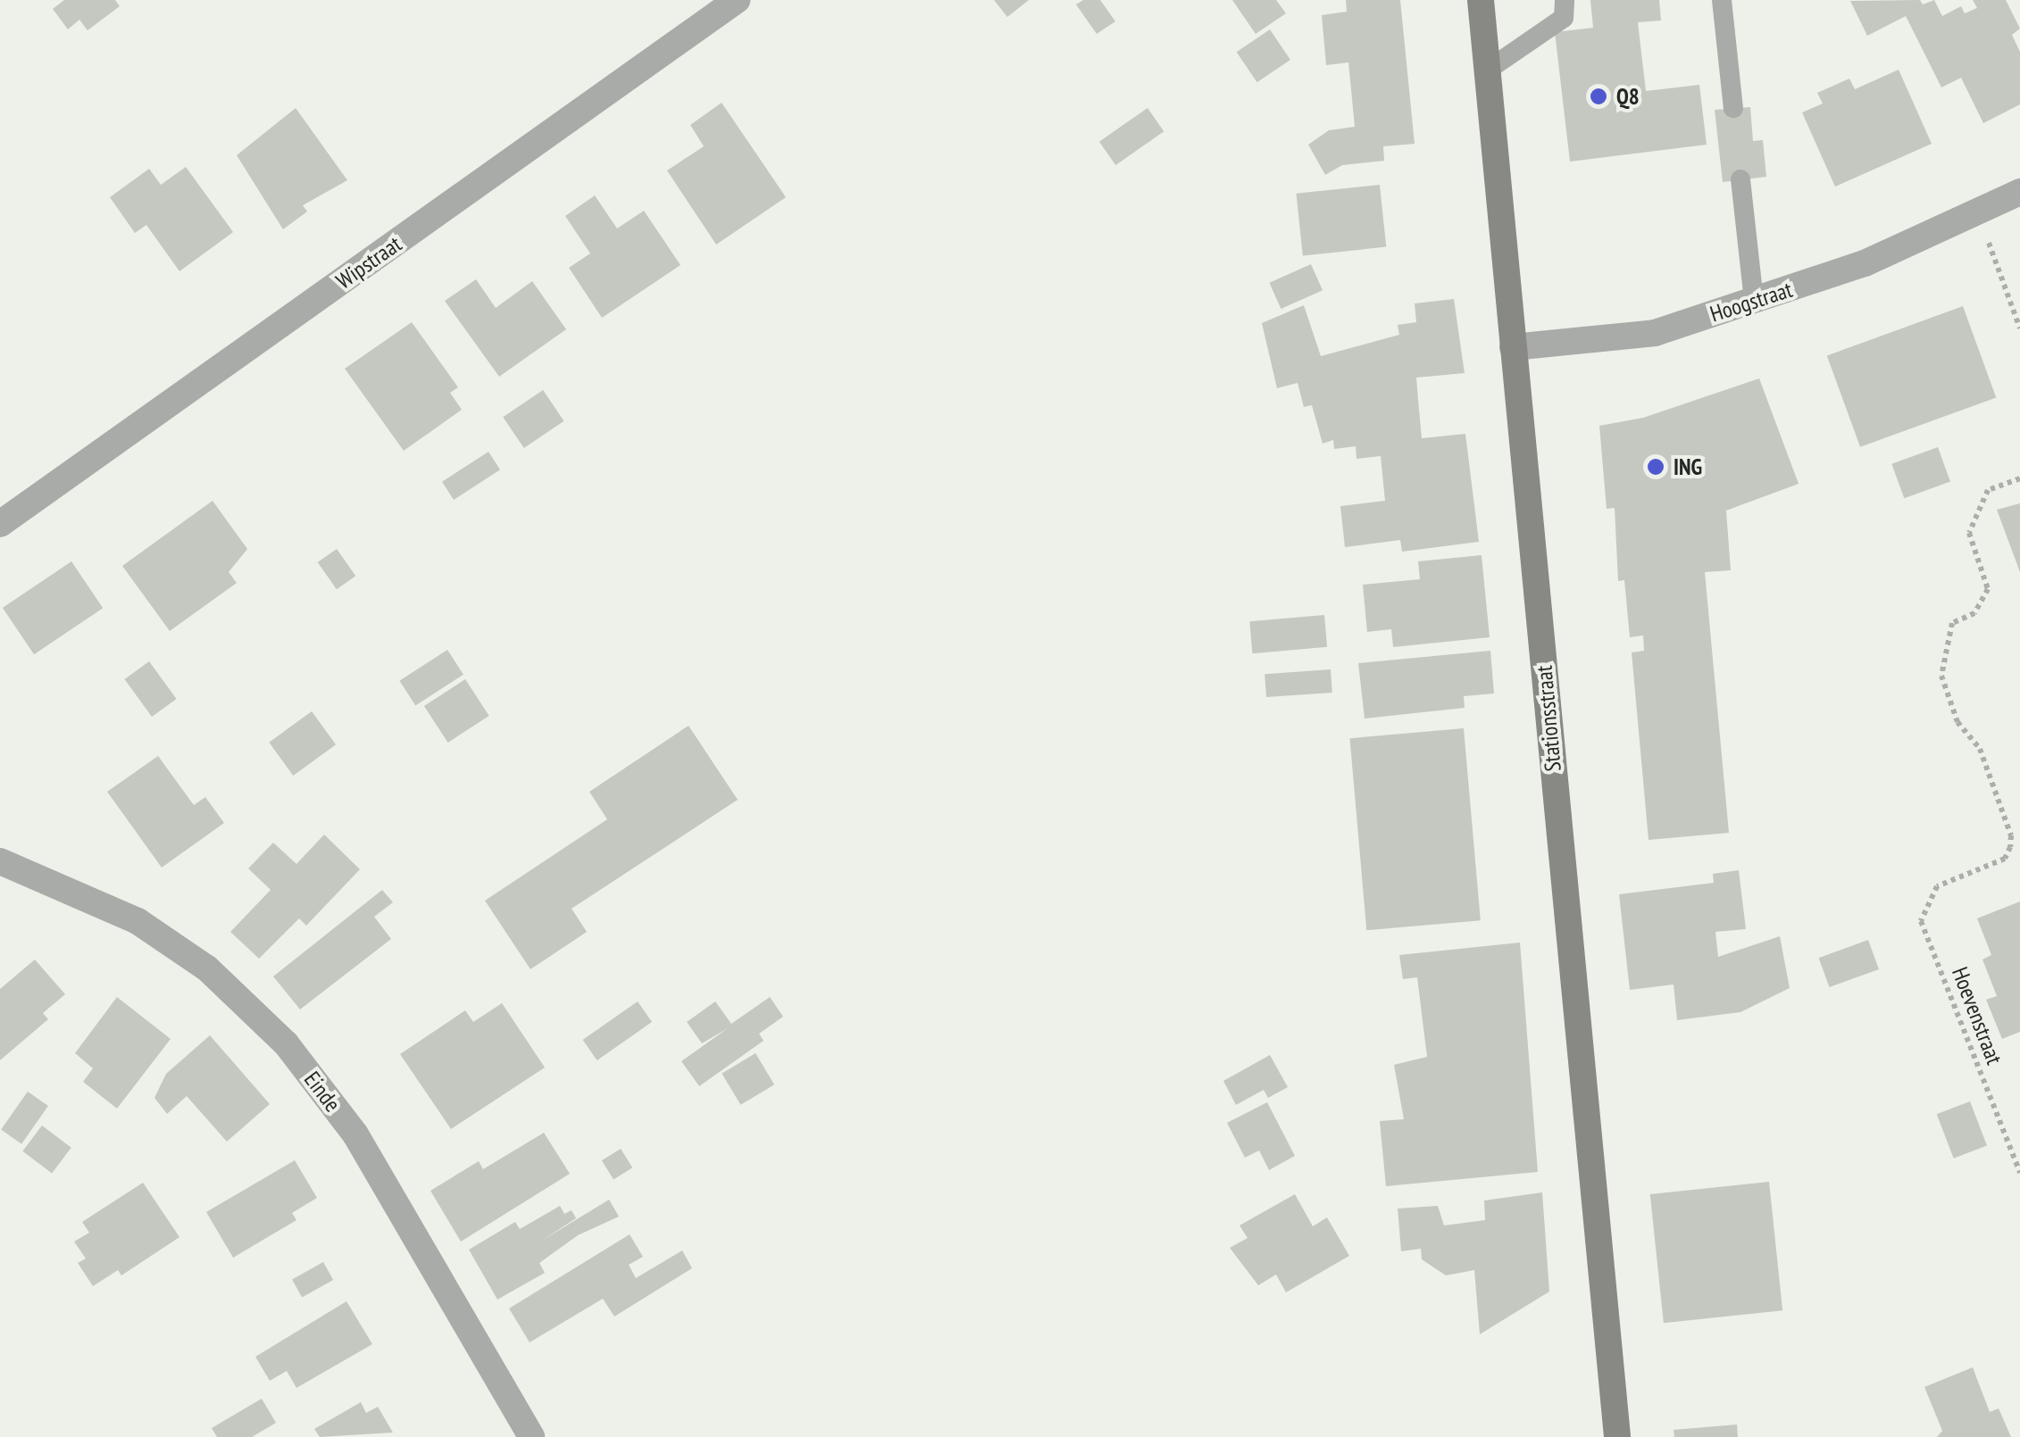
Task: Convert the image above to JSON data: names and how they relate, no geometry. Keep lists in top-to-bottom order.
{
  "streets": {
    "main road": ["Stationsstraat"],
    "street": ["Wipstraat", "Hoogstraat", "Einde"],
    "path": ["Hoevenstraat"]
  },
  "crossings": [
    ["Hoogstraat", "Stationsstraat"]
  ],
  "places": ["Q8", "ING"]
}
